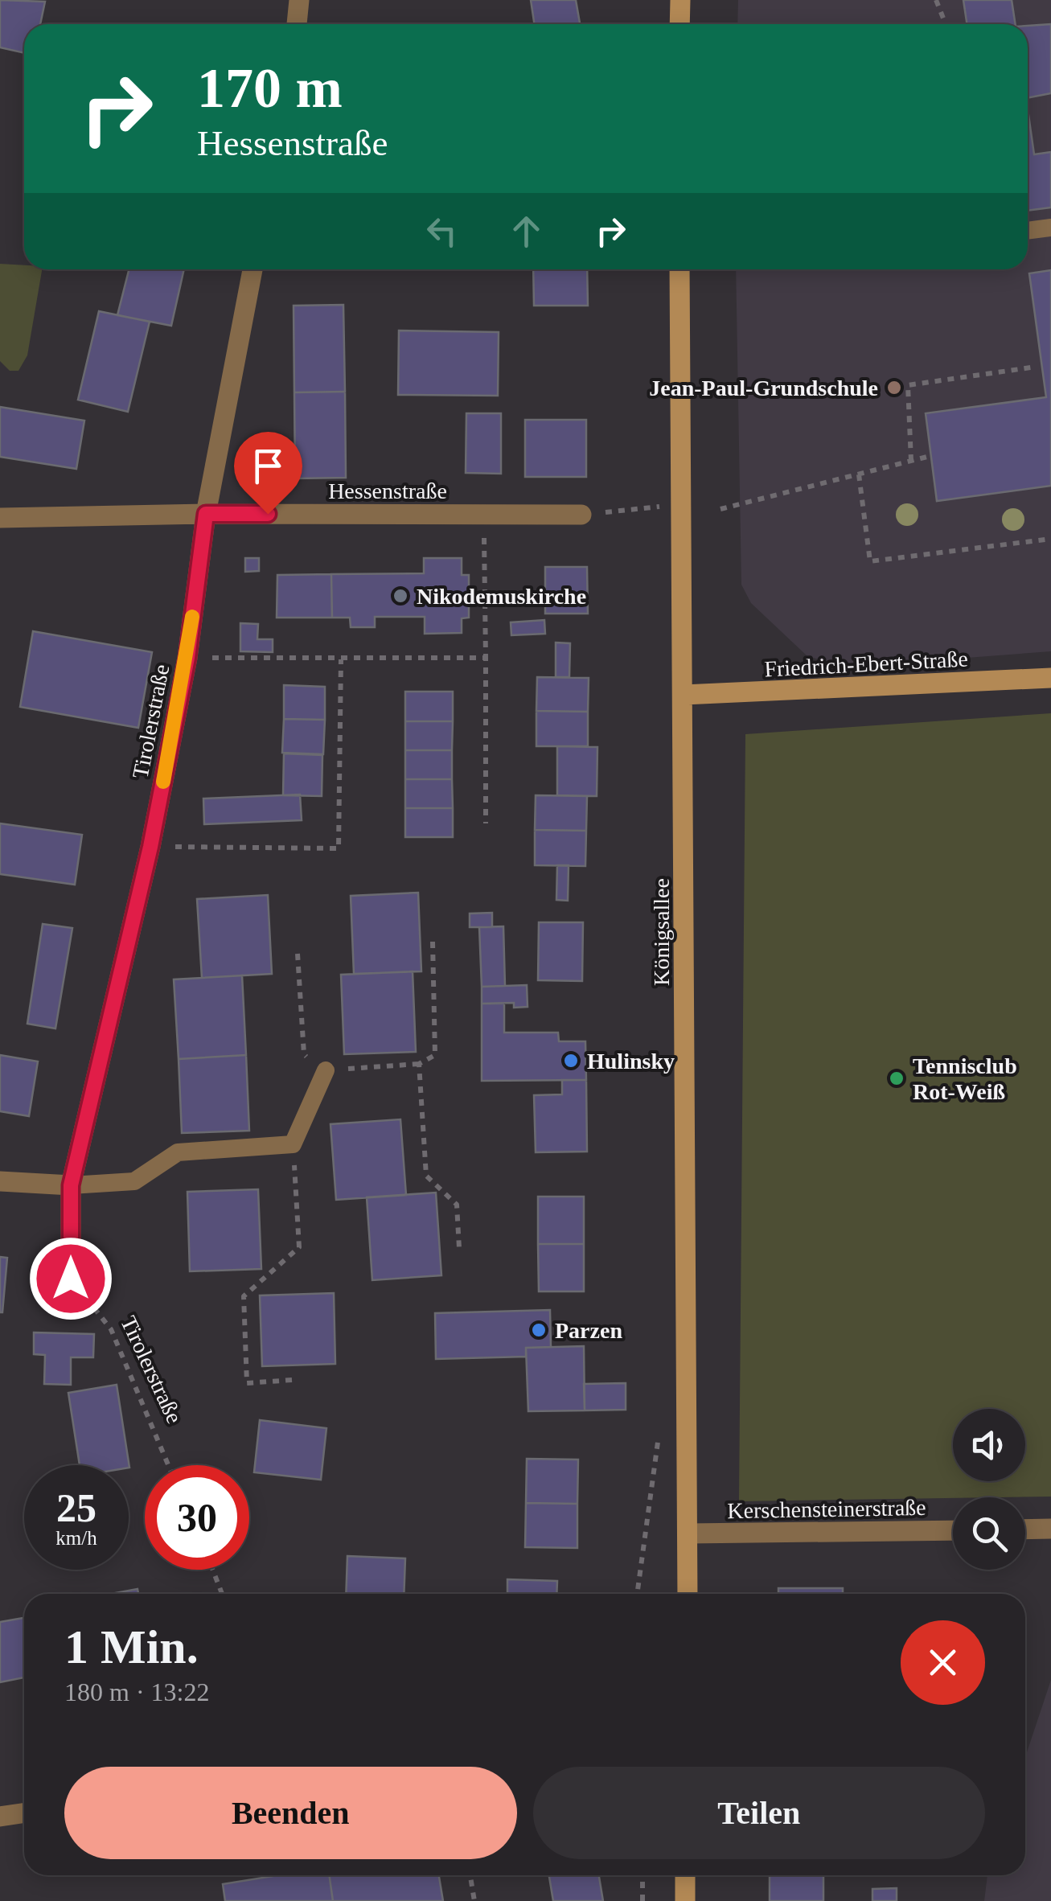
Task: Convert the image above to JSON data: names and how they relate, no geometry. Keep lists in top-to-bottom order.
{
  "streets": {
    "main road": ["Friedrich-Ebert-Straße", "Königsallee"],
    "street": ["Hessenstraße", "Tirolerstraße", "Kerschensteinerstraße"]
  },
  "crossings": [
    ["Hessenstraße", "Tirolerstraße"],
    ["Friedrich-Ebert-Straße", "Königsallee"],
    ["Königsallee", "Kerschensteinerstraße"]
  ],
  "places": [
    "Jean-Paul-Grundschule",
    "Nikodemuskirche",
    "Hulinsky",
    "Tennisclub Rot-Weiß",
    "Parzen"
  ],
  "page": {
    "turn": ["170 m", "Hessenstraße"],
    "speed": "25 km/h",
    "limit": "30",
    "heading": ["1 Min.", "180 m · 13:22"],
    "buttons": ["Beenden", "Teilen"]
  }
}
